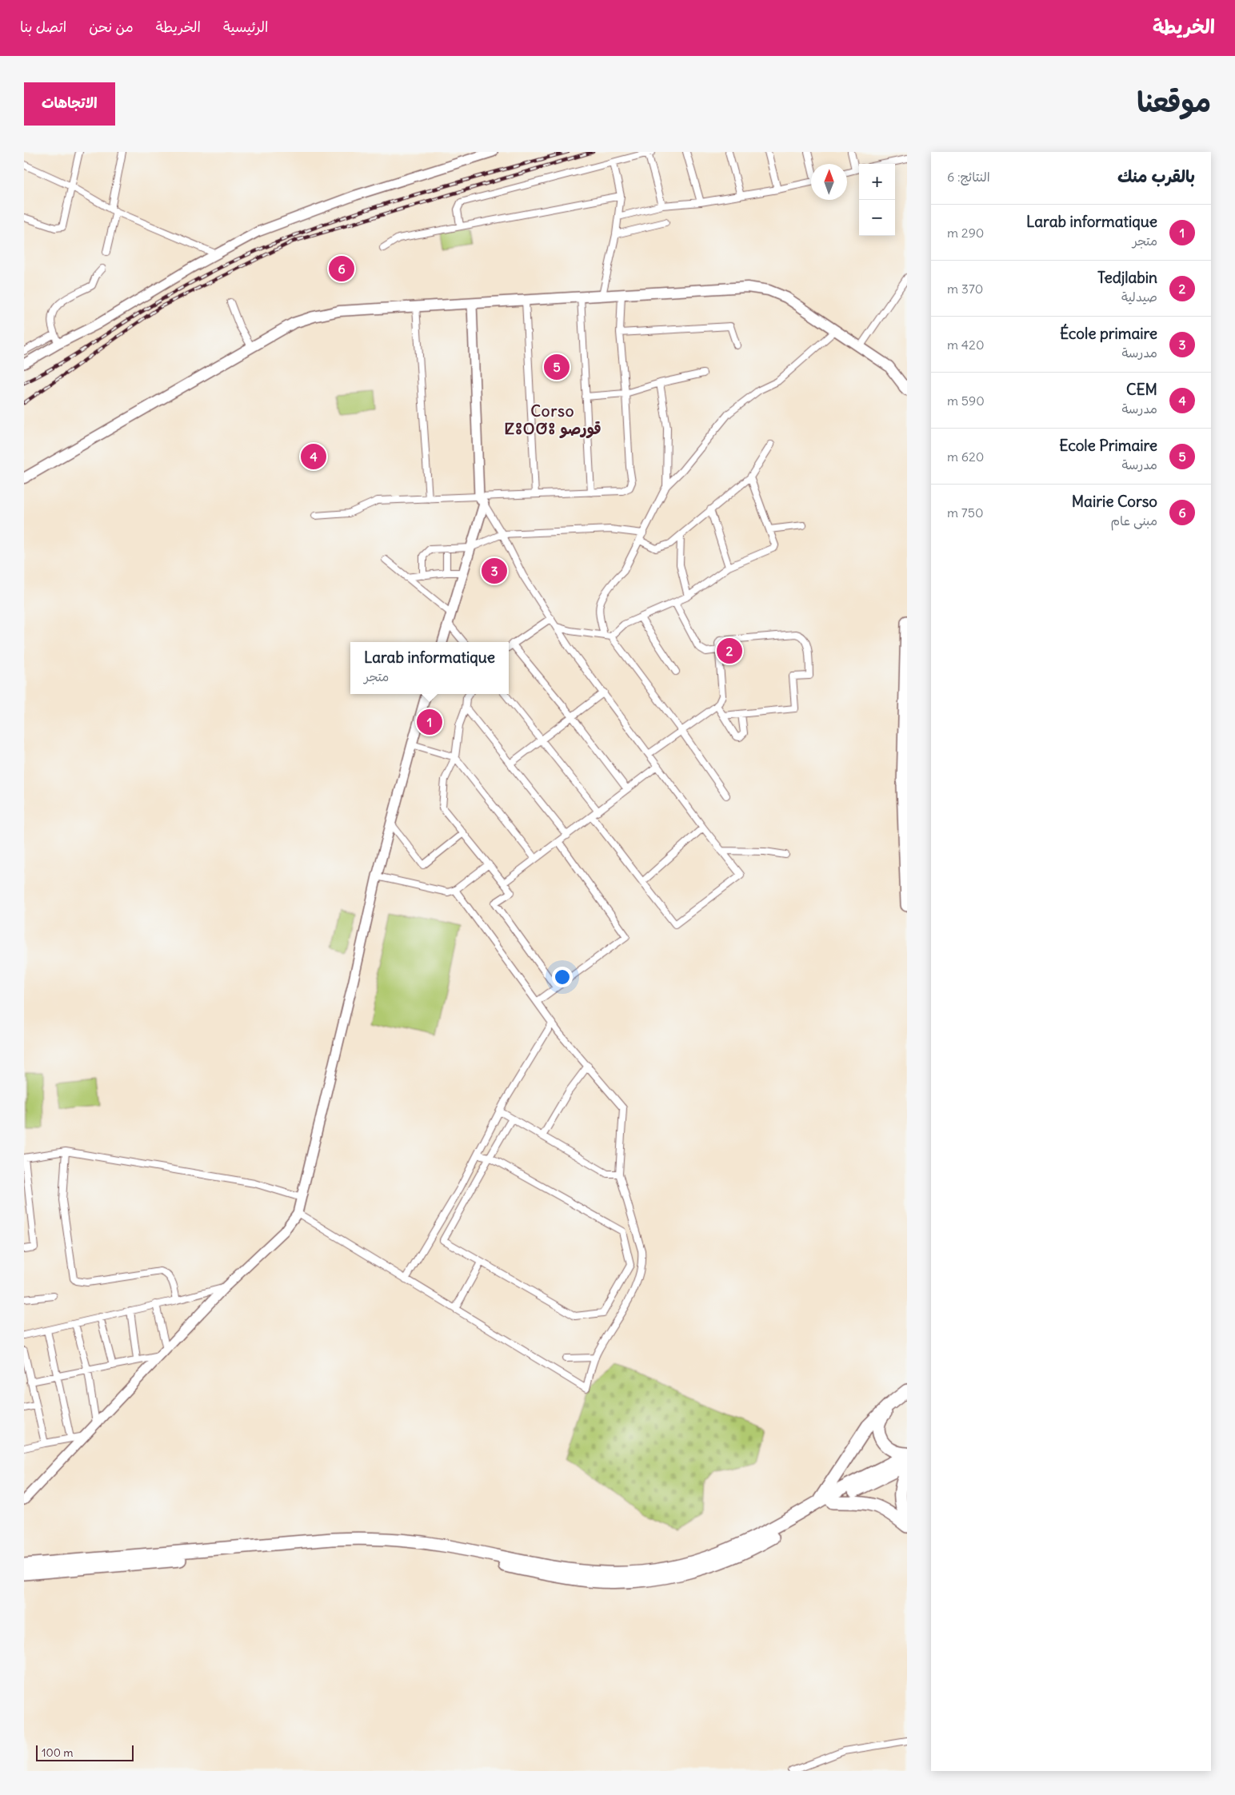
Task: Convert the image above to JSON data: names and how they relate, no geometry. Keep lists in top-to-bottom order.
{
  "districts": ["Corso ⵇⵓⵔⵚⵓ قورصو"],
  "scale_bar": "100 m",
  "north": "top",
  "page": {
    "header": "الخريطة",
    "nav": [
      "الرئيسية",
      "الخريطة",
      "من نحن",
      "اتصل بنا"
    ],
    "title": "موقعنا",
    "buttons": "الاتجاهات",
    "heading": ["بالقرب منك", "النتائج: 6"],
    "map_buttons": ["+", "−"],
    "list": [
      {
        "mark": "1",
        "name": "Larab informatique",
        "note": "متجر",
        "value": "290 m"
      },
      {
        "mark": "2",
        "name": "Tedjlabin",
        "note": "صيدلية",
        "value": "370 m"
      },
      {
        "mark": "3",
        "name": "École primaire",
        "note": "مدرسة",
        "value": "420 m"
      },
      {
        "mark": "4",
        "name": "CEM",
        "note": "مدرسة",
        "value": "590 m"
      },
      {
        "mark": "5",
        "name": "Ecole Primaire",
        "note": "مدرسة",
        "value": "620 m"
      },
      {
        "mark": "6",
        "name": "Mairie Corso",
        "note": "مبنى عام",
        "value": "750 m"
      }
    ],
    "pins": [
      "6",
      "5",
      "4",
      "3",
      "2",
      "1"
    ],
    "popup": ["Larab informatique", "متجر"],
    "scale": "100 m"
  }
}
